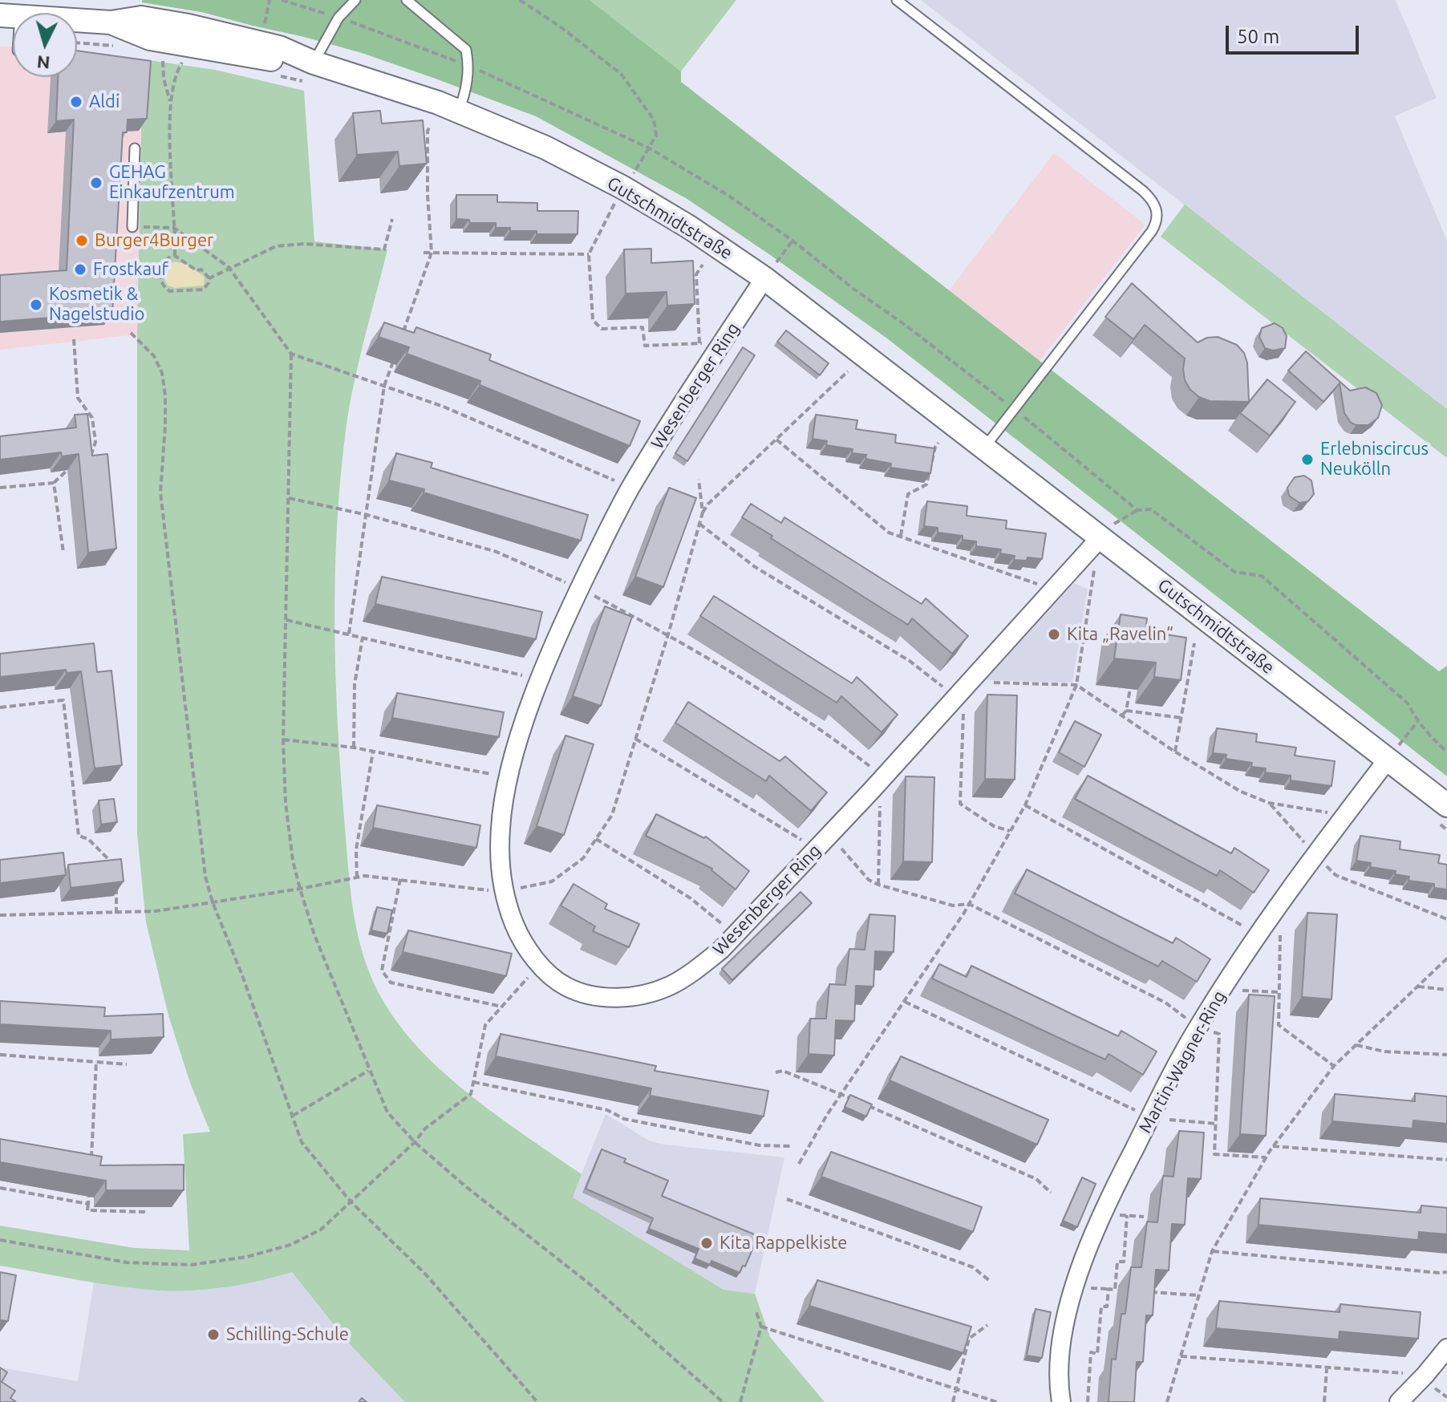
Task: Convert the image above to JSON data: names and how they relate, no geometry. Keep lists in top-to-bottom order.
{
  "streets": {
    "street": ["Gutschmidtstraße", "Wesenberger Ring", "Martin-Wagner-Ring"]
  },
  "crossings": [
    ["Gutschmidtstraße", "Wesenberger Ring"],
    ["Gutschmidtstraße", "Martin-Wagner-Ring"]
  ],
  "places": [
    "Aldi",
    "GEHAG Einkaufzentrum",
    "Burger4Burger",
    "Frostkauf",
    "Kosmetik & Nagelstudio",
    "Erlebniscircus Neukölln",
    "Kita „Ravelin“",
    "Kita Rappelkiste",
    "Schilling-Schule"
  ],
  "scale_bar": "50 m",
  "north": "bottom"
}
